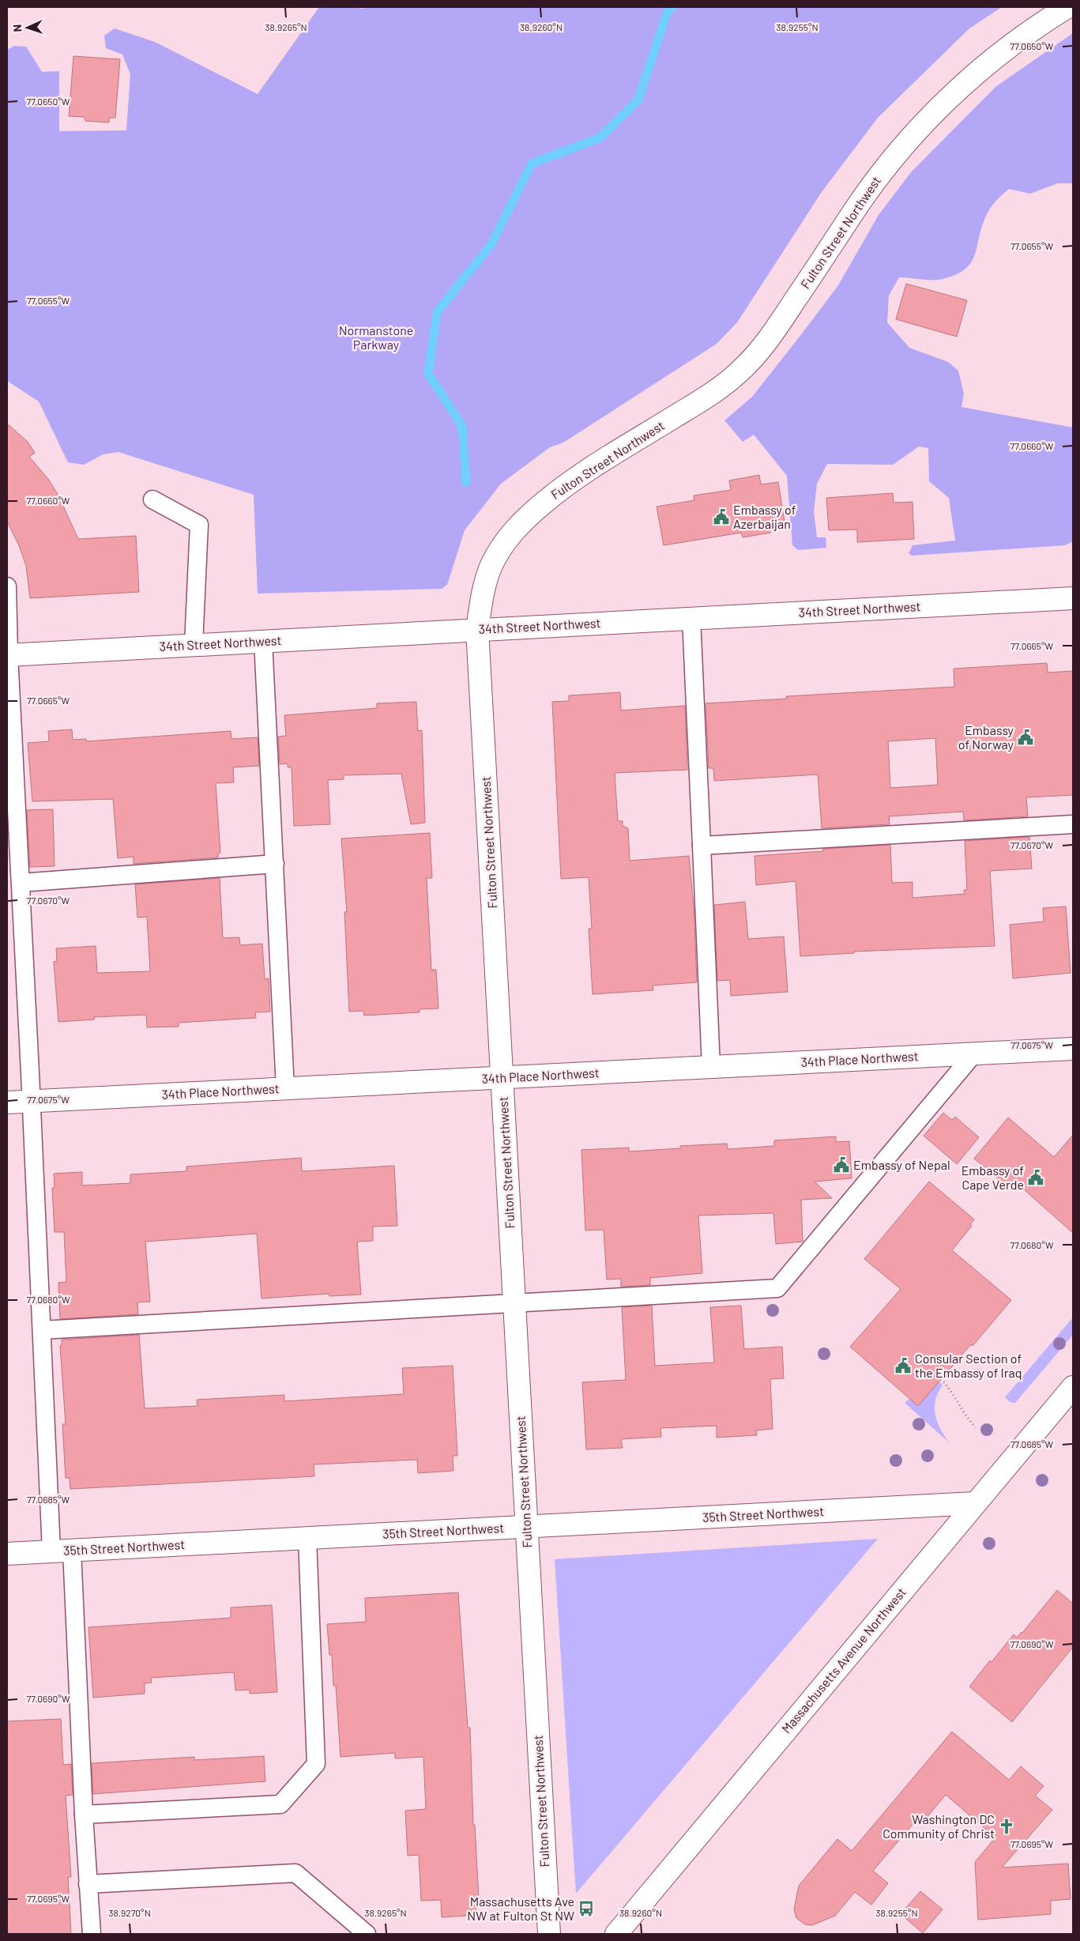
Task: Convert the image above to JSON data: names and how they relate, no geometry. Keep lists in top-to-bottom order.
{
  "streets": {
    "street": [
      "Fulton Street Northwest",
      "34th Street Northwest",
      "34th Place Northwest",
      "35th Street Northwest",
      "Massachusetts Avenue Northwest"
    ]
  },
  "crossings": [
    ["Fulton Street Northwest", "34th Street Northwest"],
    ["Fulton Street Northwest", "34th Place Northwest"],
    ["Fulton Street Northwest", "35th Street Northwest"],
    ["35th Street Northwest", "Massachusetts Avenue Northwest"]
  ],
  "parks": ["Normanstone Parkway"],
  "places": {
    "public building": [
      "Embassy of Azerbaijan",
      "Embassy of Norway",
      "Embassy of Nepal",
      "Embassy of Cape Verde",
      "Consular Section of the Embassy of Iraq"
    ],
    "church": ["Washington DC Community of Christ"],
    "bus stop": ["Massachusetts Ave NW at Fulton St NW"]
  },
  "north": "left",
  "coordinates": [
    "38.9265°N",
    "38.9260°N",
    "38.9255°N",
    "77.0650°W",
    "77.0655°W",
    "77.0660°W",
    "77.0665°W",
    "77.0670°W",
    "77.0675°W",
    "77.0680°W",
    "77.0685°W",
    "77.0690°W",
    "77.0695°W",
    "38.9270°N"
  ]
}
